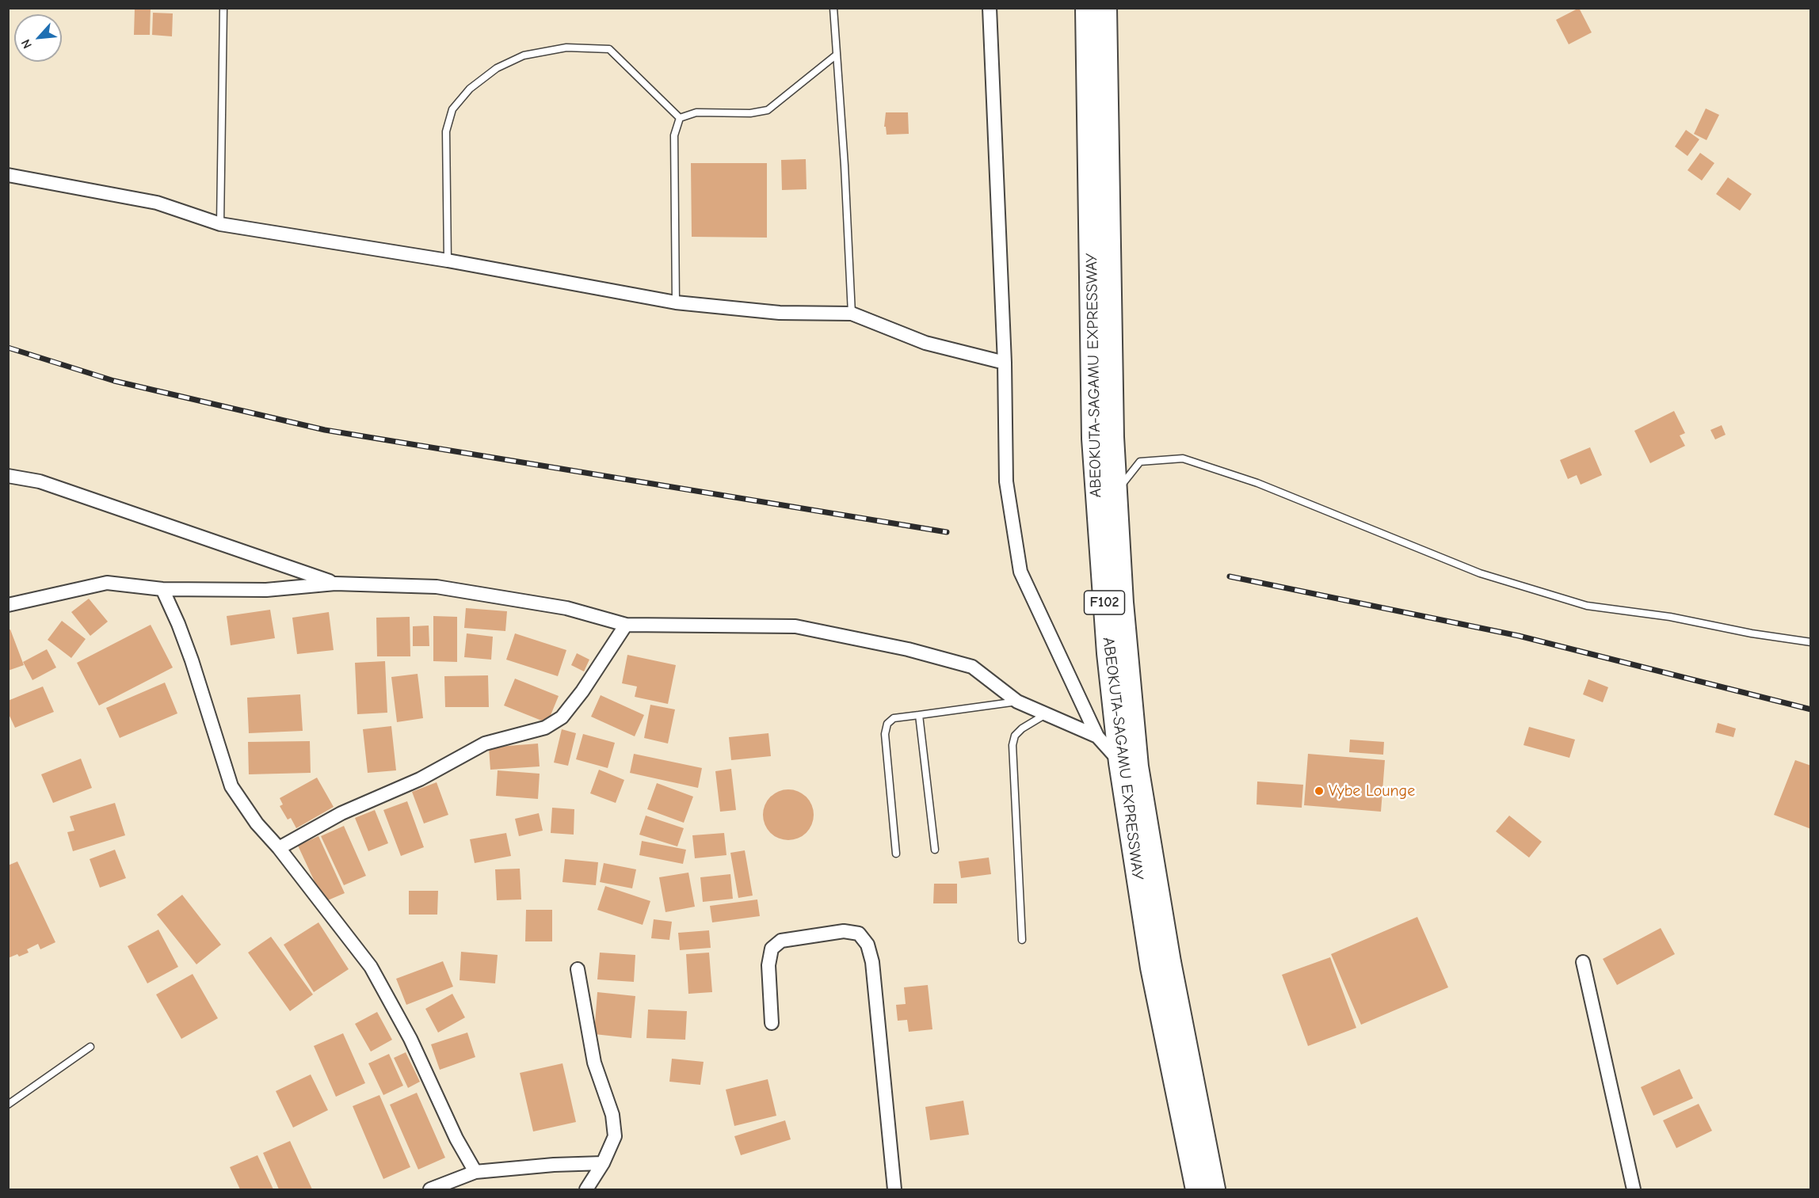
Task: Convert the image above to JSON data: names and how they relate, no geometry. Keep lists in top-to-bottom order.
{
  "streets": {
    "highway": ["ABEOKUTA-SAGAMU EXPRESSWAY", "F102"]
  },
  "places": ["Vybe Lounge"],
  "north": "bottom left"
}
